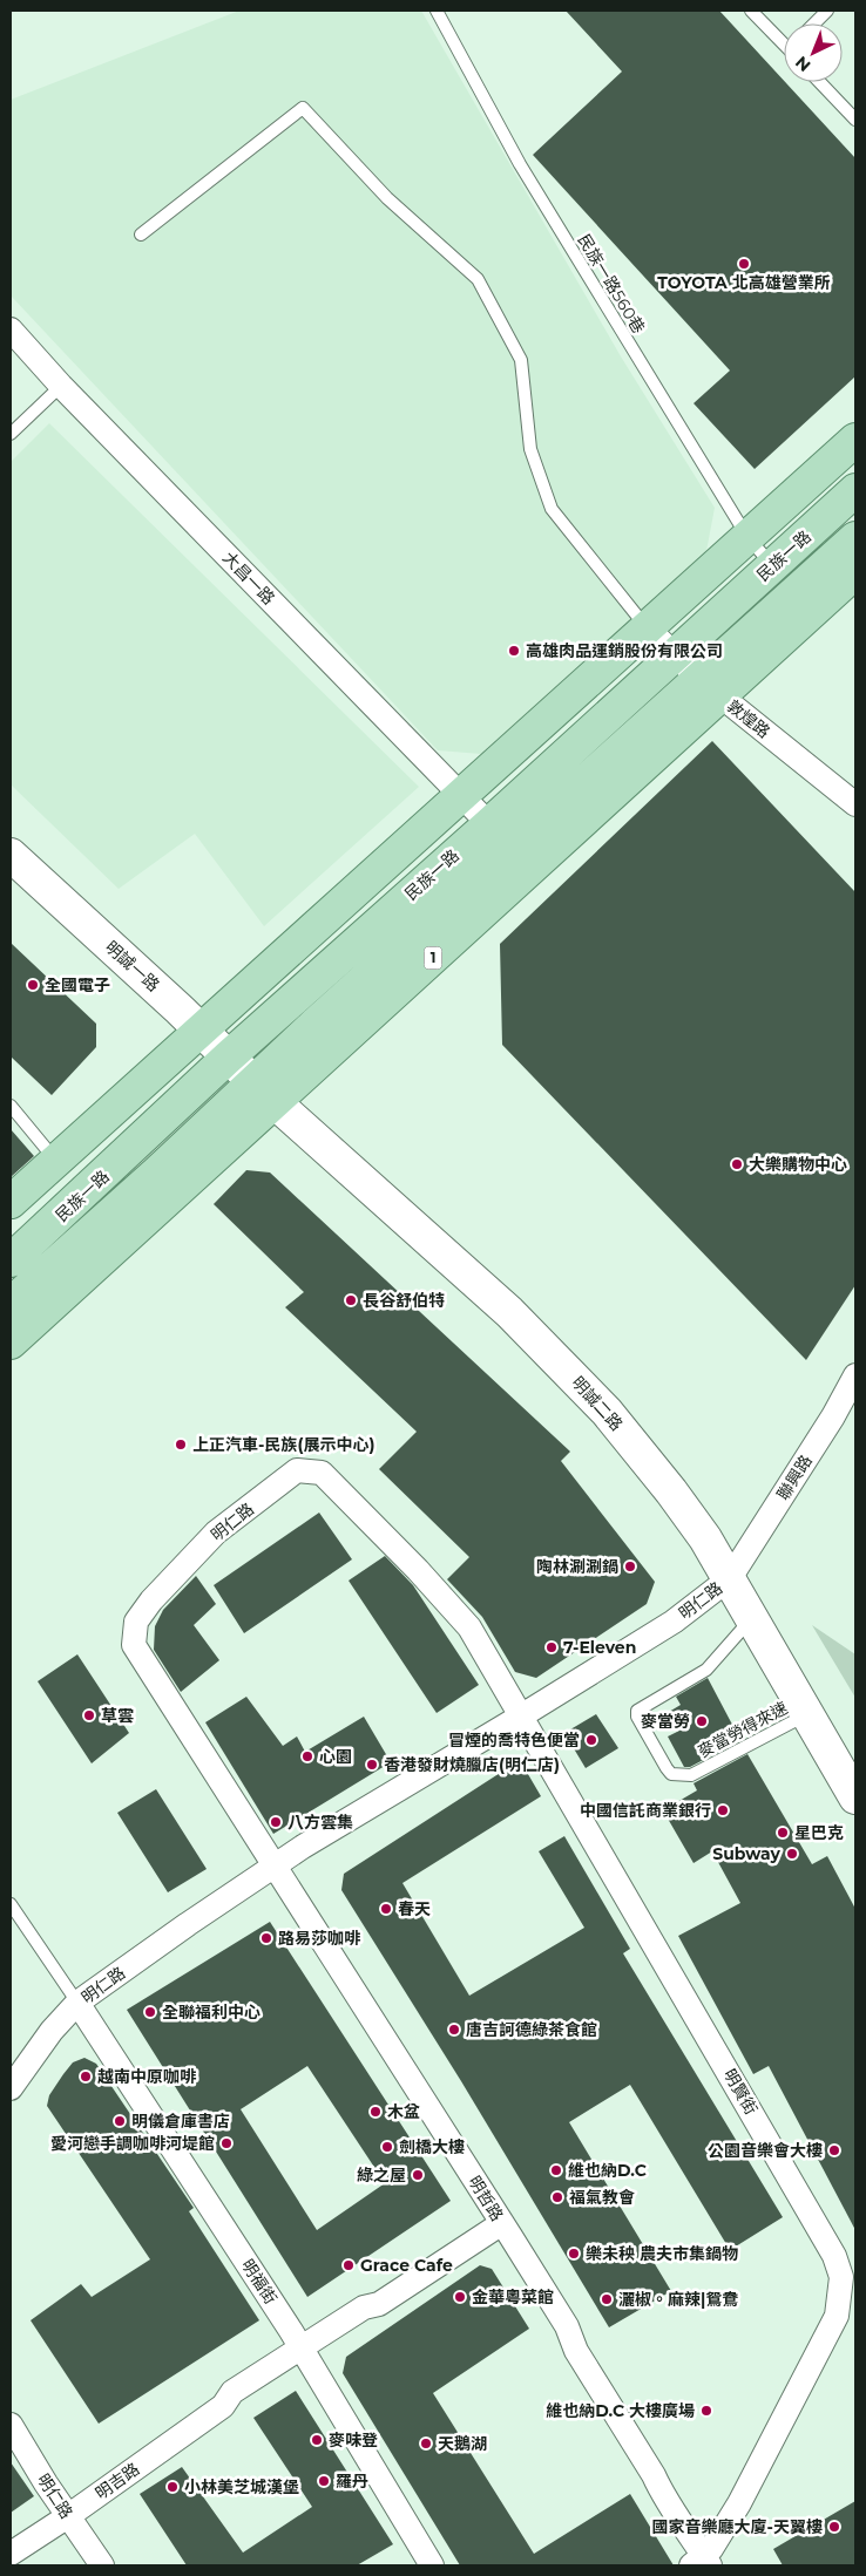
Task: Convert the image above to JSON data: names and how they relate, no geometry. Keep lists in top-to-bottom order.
{
  "streets": {
    "main road": ["民族一路", "1"],
    "street": [
      "大昌一路",
      "敦煌路",
      "明誠一路",
      "明誠二路",
      "聯興路",
      "明仁路",
      "明賢街",
      "明哲路",
      "明福街",
      "明吉路"
    ],
    "lane": ["民族一路560巷", "麥當勞得來速"]
  },
  "crossings": [
    ["民族一路560巷", "民族一路"],
    ["民族一路", "大昌一路"],
    ["民族一路", "敦煌路"],
    ["民族一路", "明誠一路"],
    ["民族一路", "明誠二路"],
    ["明誠一路", "明誠二路"],
    ["明誠二路", "聯興路"],
    ["明誠二路", "明仁路"],
    ["明誠二路", "麥當勞得來速"],
    ["聯興路", "明仁路"],
    ["明仁路", "明賢街"],
    ["明仁路", "明哲路"],
    ["明仁路", "明福街"],
    ["明仁路", "明吉路"],
    ["明賢街", "明哲路"],
    ["明哲路", "明吉路"],
    ["明福街", "明吉路"]
  ],
  "places": [
    "TOYOTA 北高雄營業所",
    "高雄肉品運銷股份有限公司",
    "全國電子",
    "大樂購物中心",
    "長谷舒伯特",
    "上正汽車-民族(展示中心)",
    "陶林涮涮鍋",
    "7-Eleven",
    "草雲",
    "麥當勞",
    "冒煙的喬特色便當",
    "心園",
    "香港發財燒臘店(明仁店)",
    "中國信託商業銀行",
    "八方雲集",
    "星巴克",
    "Subway",
    "春天",
    "路易莎咖啡",
    "全聯福利中心",
    "唐吉訶德綠茶食館",
    "越南中原咖啡",
    "木盆",
    "明儀倉庫書店",
    "愛河戀手調咖啡河堤館",
    "劍橋大樓",
    "公園音樂會大樓",
    "維也納D.C",
    "綠之屋",
    "福氣教會",
    "樂未秧 農夫市集鍋物",
    "Grace Cafe",
    "金華粵菜館",
    "灑椒。麻辣|鴛鴦",
    "維也納D.C 大樓廣場",
    "麥味登",
    "天鵝湖",
    "羅丹",
    "小林美芝城漢堡",
    "國家音樂廳大廈-天翼樓"
  ],
  "north": "bottom left"
}
